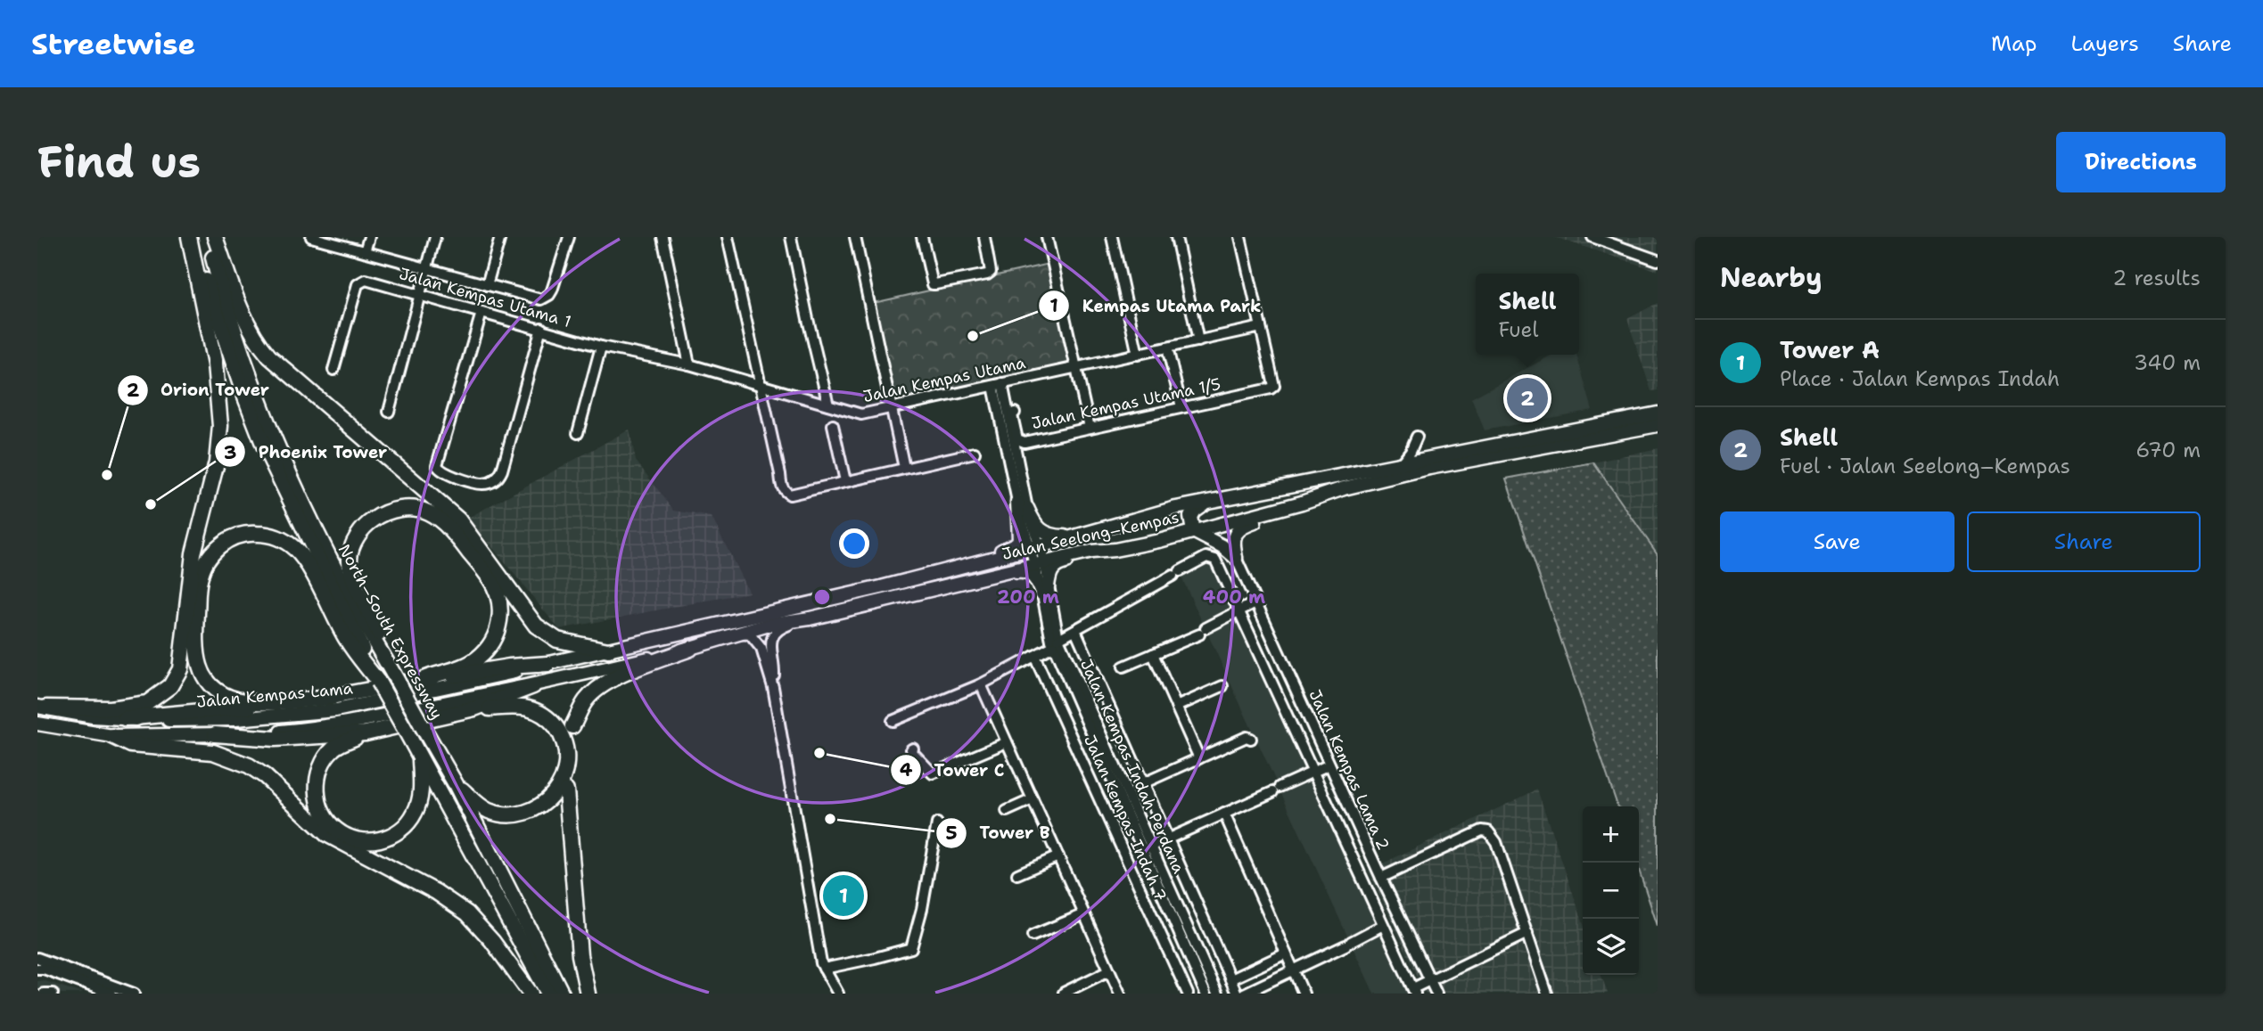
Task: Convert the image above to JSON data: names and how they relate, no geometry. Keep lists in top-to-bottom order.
{
  "streets": {
    "highway": ["North–South Expressway"],
    "main road": ["Jalan Seelong–Kempas", "Jalan Kempas Lama"],
    "street": [
      "Jalan Kempas Utama 1",
      "Jalan Kempas Utama",
      "Jalan Kempas Utama 1/5",
      "Jalan Kempas Indah Perdana",
      "Jalan Kempas Lama 2",
      "Jalan Kempas Indah 7"
    ]
  },
  "crossings": [
    ["Jalan Kempas Utama 1", "Jalan Kempas Utama"],
    ["Jalan Kempas Utama", "Jalan Kempas Utama 1/5"],
    ["Jalan Seelong–Kempas", "Jalan Kempas Lama"],
    ["Jalan Seelong–Kempas", "Jalan Kempas Indah Perdana"]
  ],
  "places": [
    "Kempas Utama Park",
    "Orion Tower",
    "Phoenix Tower",
    "Tower C",
    "Tower B"
  ],
  "page": {
    "header": "Streetwise",
    "nav": ["Map", "Layers", "Share"],
    "buttons": [
      "Directions",
      ["Save", "Share"]
    ],
    "title": "Find us",
    "heading": ["Nearby", "2 results"],
    "popup": ["Shell", "Fuel"],
    "list": [
      {
        "mark": "1",
        "name": "Tower A",
        "note": "Place · Jalan Kempas Indah",
        "value": "340 m"
      },
      {
        "mark": "2",
        "name": "Shell",
        "note": "Fuel · Jalan Seelong–Kempas",
        "value": "670 m"
      }
    ],
    "pins": ["2", "1"],
    "map_buttons": ["+", "−"]
  },
  "rings": ["200 m", "400 m"]
}
